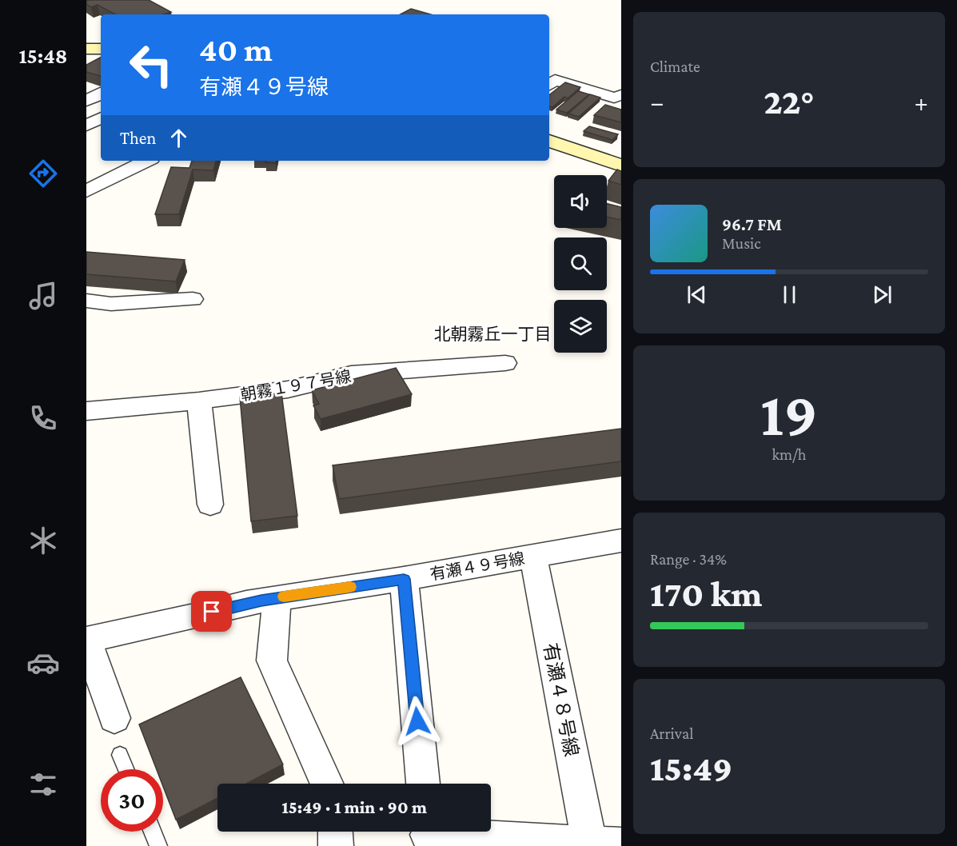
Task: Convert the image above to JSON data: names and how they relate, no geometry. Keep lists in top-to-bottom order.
{
  "streets": {
    "street": ["朝霧１９７号線", "有瀬４９号線", "有瀬４８号線"]
  },
  "crossings": [
    ["有瀬４９号線", "有瀬４８号線"]
  ],
  "districts": ["北朝霧丘一丁目"],
  "page": {
    "tabs": "15:48",
    "tile": [
      "Climate",
      ["19", "km/h"],
      ["Range · 34%", "170 km"],
      ["Arrival", "15:49"]
    ],
    "turn": ["40 m", "有瀬４９号線"],
    "heat": ["−", "22°", "+"],
    "then": "Then",
    "song": ["96.7 FM", "Music"],
    "limit": "30",
    "trip": "15:49 · 1 min · 90 m"
  }
}
